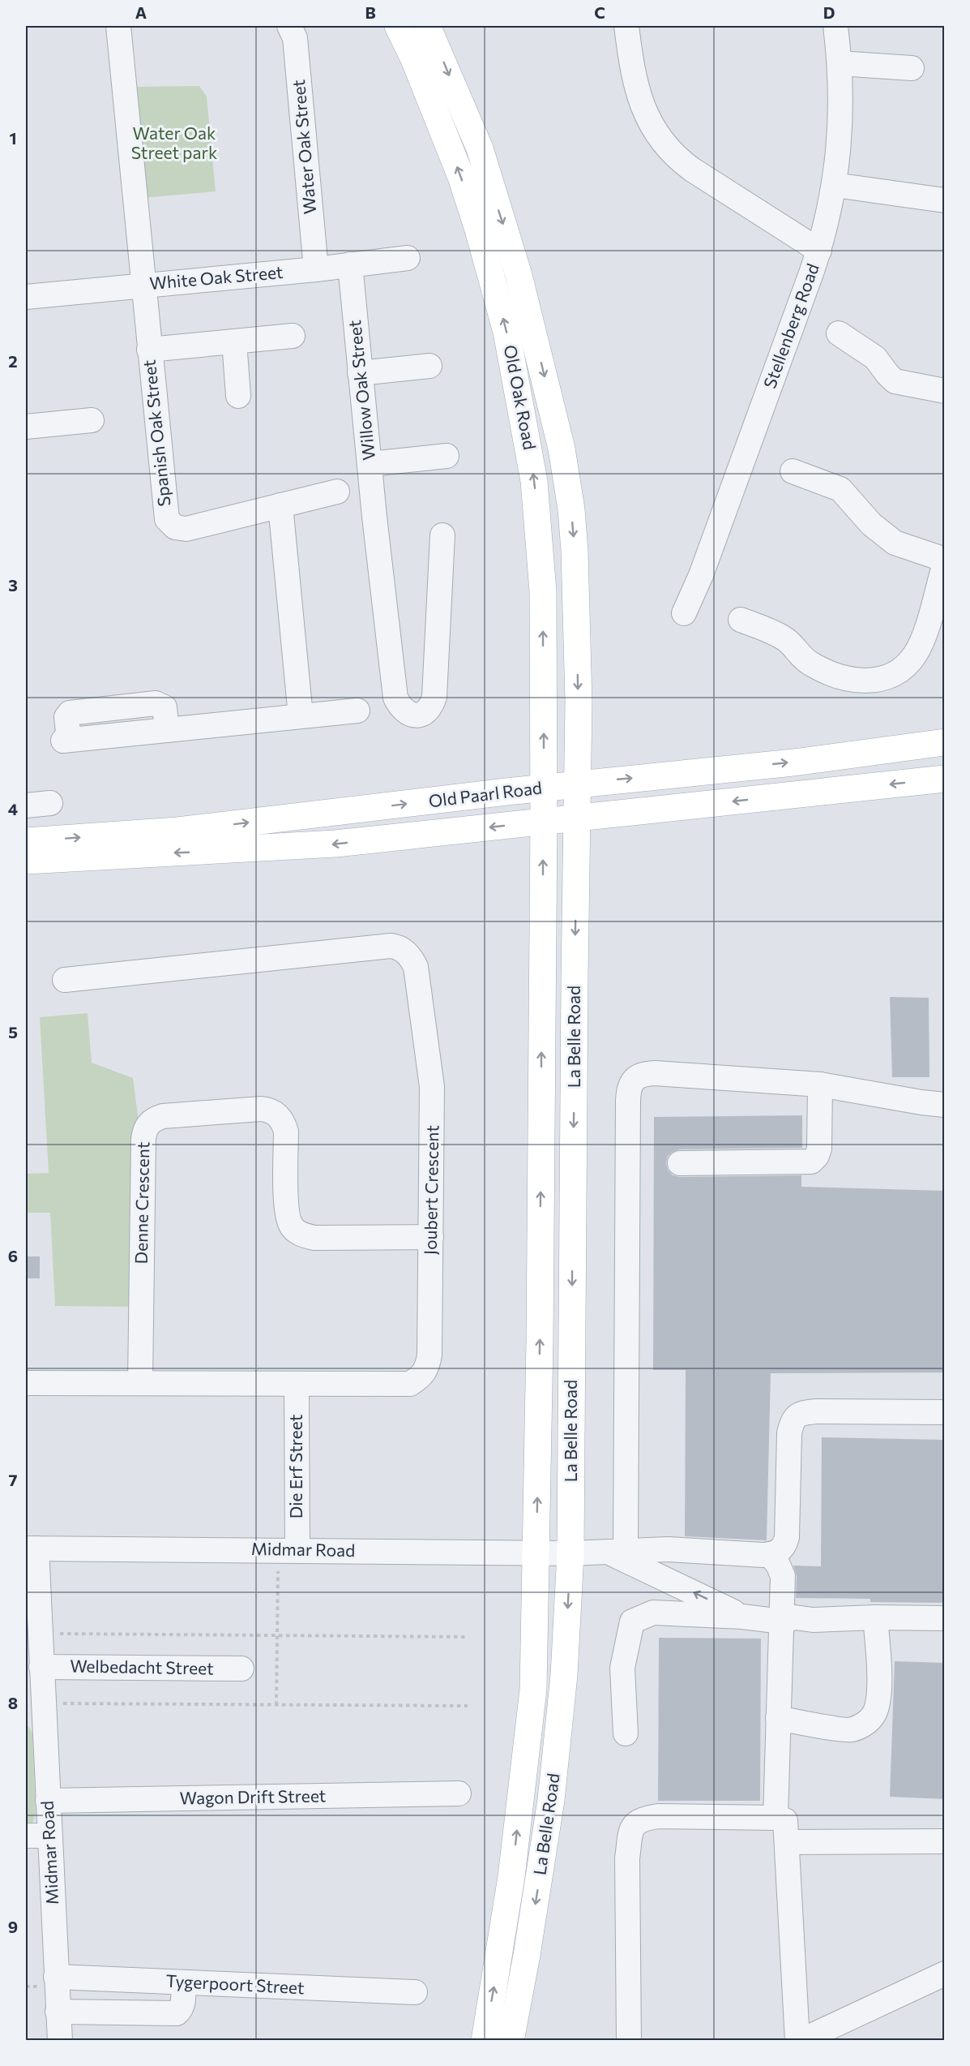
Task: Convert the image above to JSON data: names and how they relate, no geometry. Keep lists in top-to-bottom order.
{
  "streets": {
    "main road": ["Old Oak Road", "Old Paarl Road", "La Belle Road"],
    "street": [
      "Water Oak Street",
      "White Oak Street",
      "Stellenberg Road",
      "Willow Oak Street",
      "Spanish Oak Street",
      "Joubert Crescent",
      "Denne Crescent",
      "Die Erf Street",
      "Midmar Road",
      "Welbedacht Street",
      "Wagon Drift Street",
      "Tygerpoort Street"
    ]
  },
  "crossings": [
    ["Water Oak Street", "White Oak Street"],
    ["White Oak Street", "Willow Oak Street"],
    ["White Oak Street", "Spanish Oak Street"],
    ["Old Oak Road", "Old Paarl Road"],
    ["Old Oak Road", "La Belle Road"],
    ["Old Paarl Road", "La Belle Road"],
    ["La Belle Road", "Midmar Road"],
    ["Joubert Crescent", "Denne Crescent"],
    ["Joubert Crescent", "Die Erf Street"],
    ["Die Erf Street", "Midmar Road"],
    ["Midmar Road", "Welbedacht Street"],
    ["Midmar Road", "Wagon Drift Street"],
    ["Midmar Road", "Tygerpoort Street"]
  ],
  "parks": ["Water Oak Street park"],
  "grid": {
    "columns": [
      "A",
      "B",
      "C",
      "D"
    ],
    "rows": [
      "1",
      "2",
      "3",
      "4",
      "5",
      "6",
      "7",
      "8",
      "9"
    ]
  }
}
